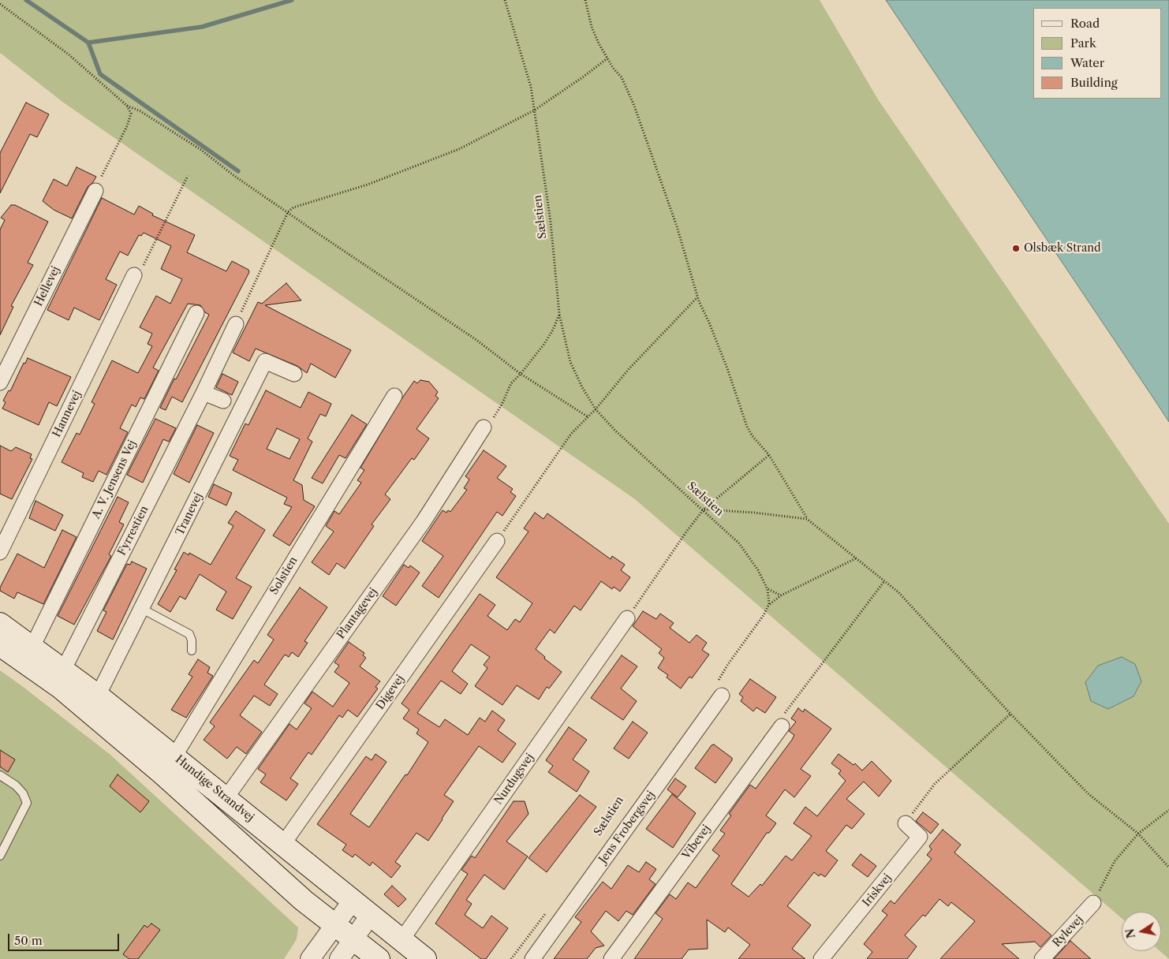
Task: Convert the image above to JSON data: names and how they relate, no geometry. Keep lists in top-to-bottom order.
{
  "streets": {
    "main road": ["Hundige Strandvej"],
    "street": [
      "Hellevej",
      "Hannevej",
      "A. V. Jensens Vej",
      "Tranevej",
      "Fyrrestien",
      "Solstien",
      "Plantagevej",
      "Digevej",
      "Nurdugsvej",
      "Jens Frobergsvej",
      "Vibevej",
      "Iriskvej",
      "Rylevej"
    ],
    "path": ["Sælstien"]
  },
  "crossings": [
    ["A. V. Jensens Vej", "Hundige Strandvej"],
    ["Tranevej", "Hundige Strandvej"],
    ["Fyrrestien", "Hundige Strandvej"],
    ["Solstien", "Hundige Strandvej"],
    ["Plantagevej", "Hundige Strandvej"],
    ["Digevej", "Hundige Strandvej"],
    ["Nurdugsvej", "Hundige Strandvej"]
  ],
  "places": ["Olsbæk Strand"],
  "legend": [
    "Road",
    "Park",
    "Water",
    "Building"
  ],
  "scale_bar": "50 m",
  "north": "left"
}
